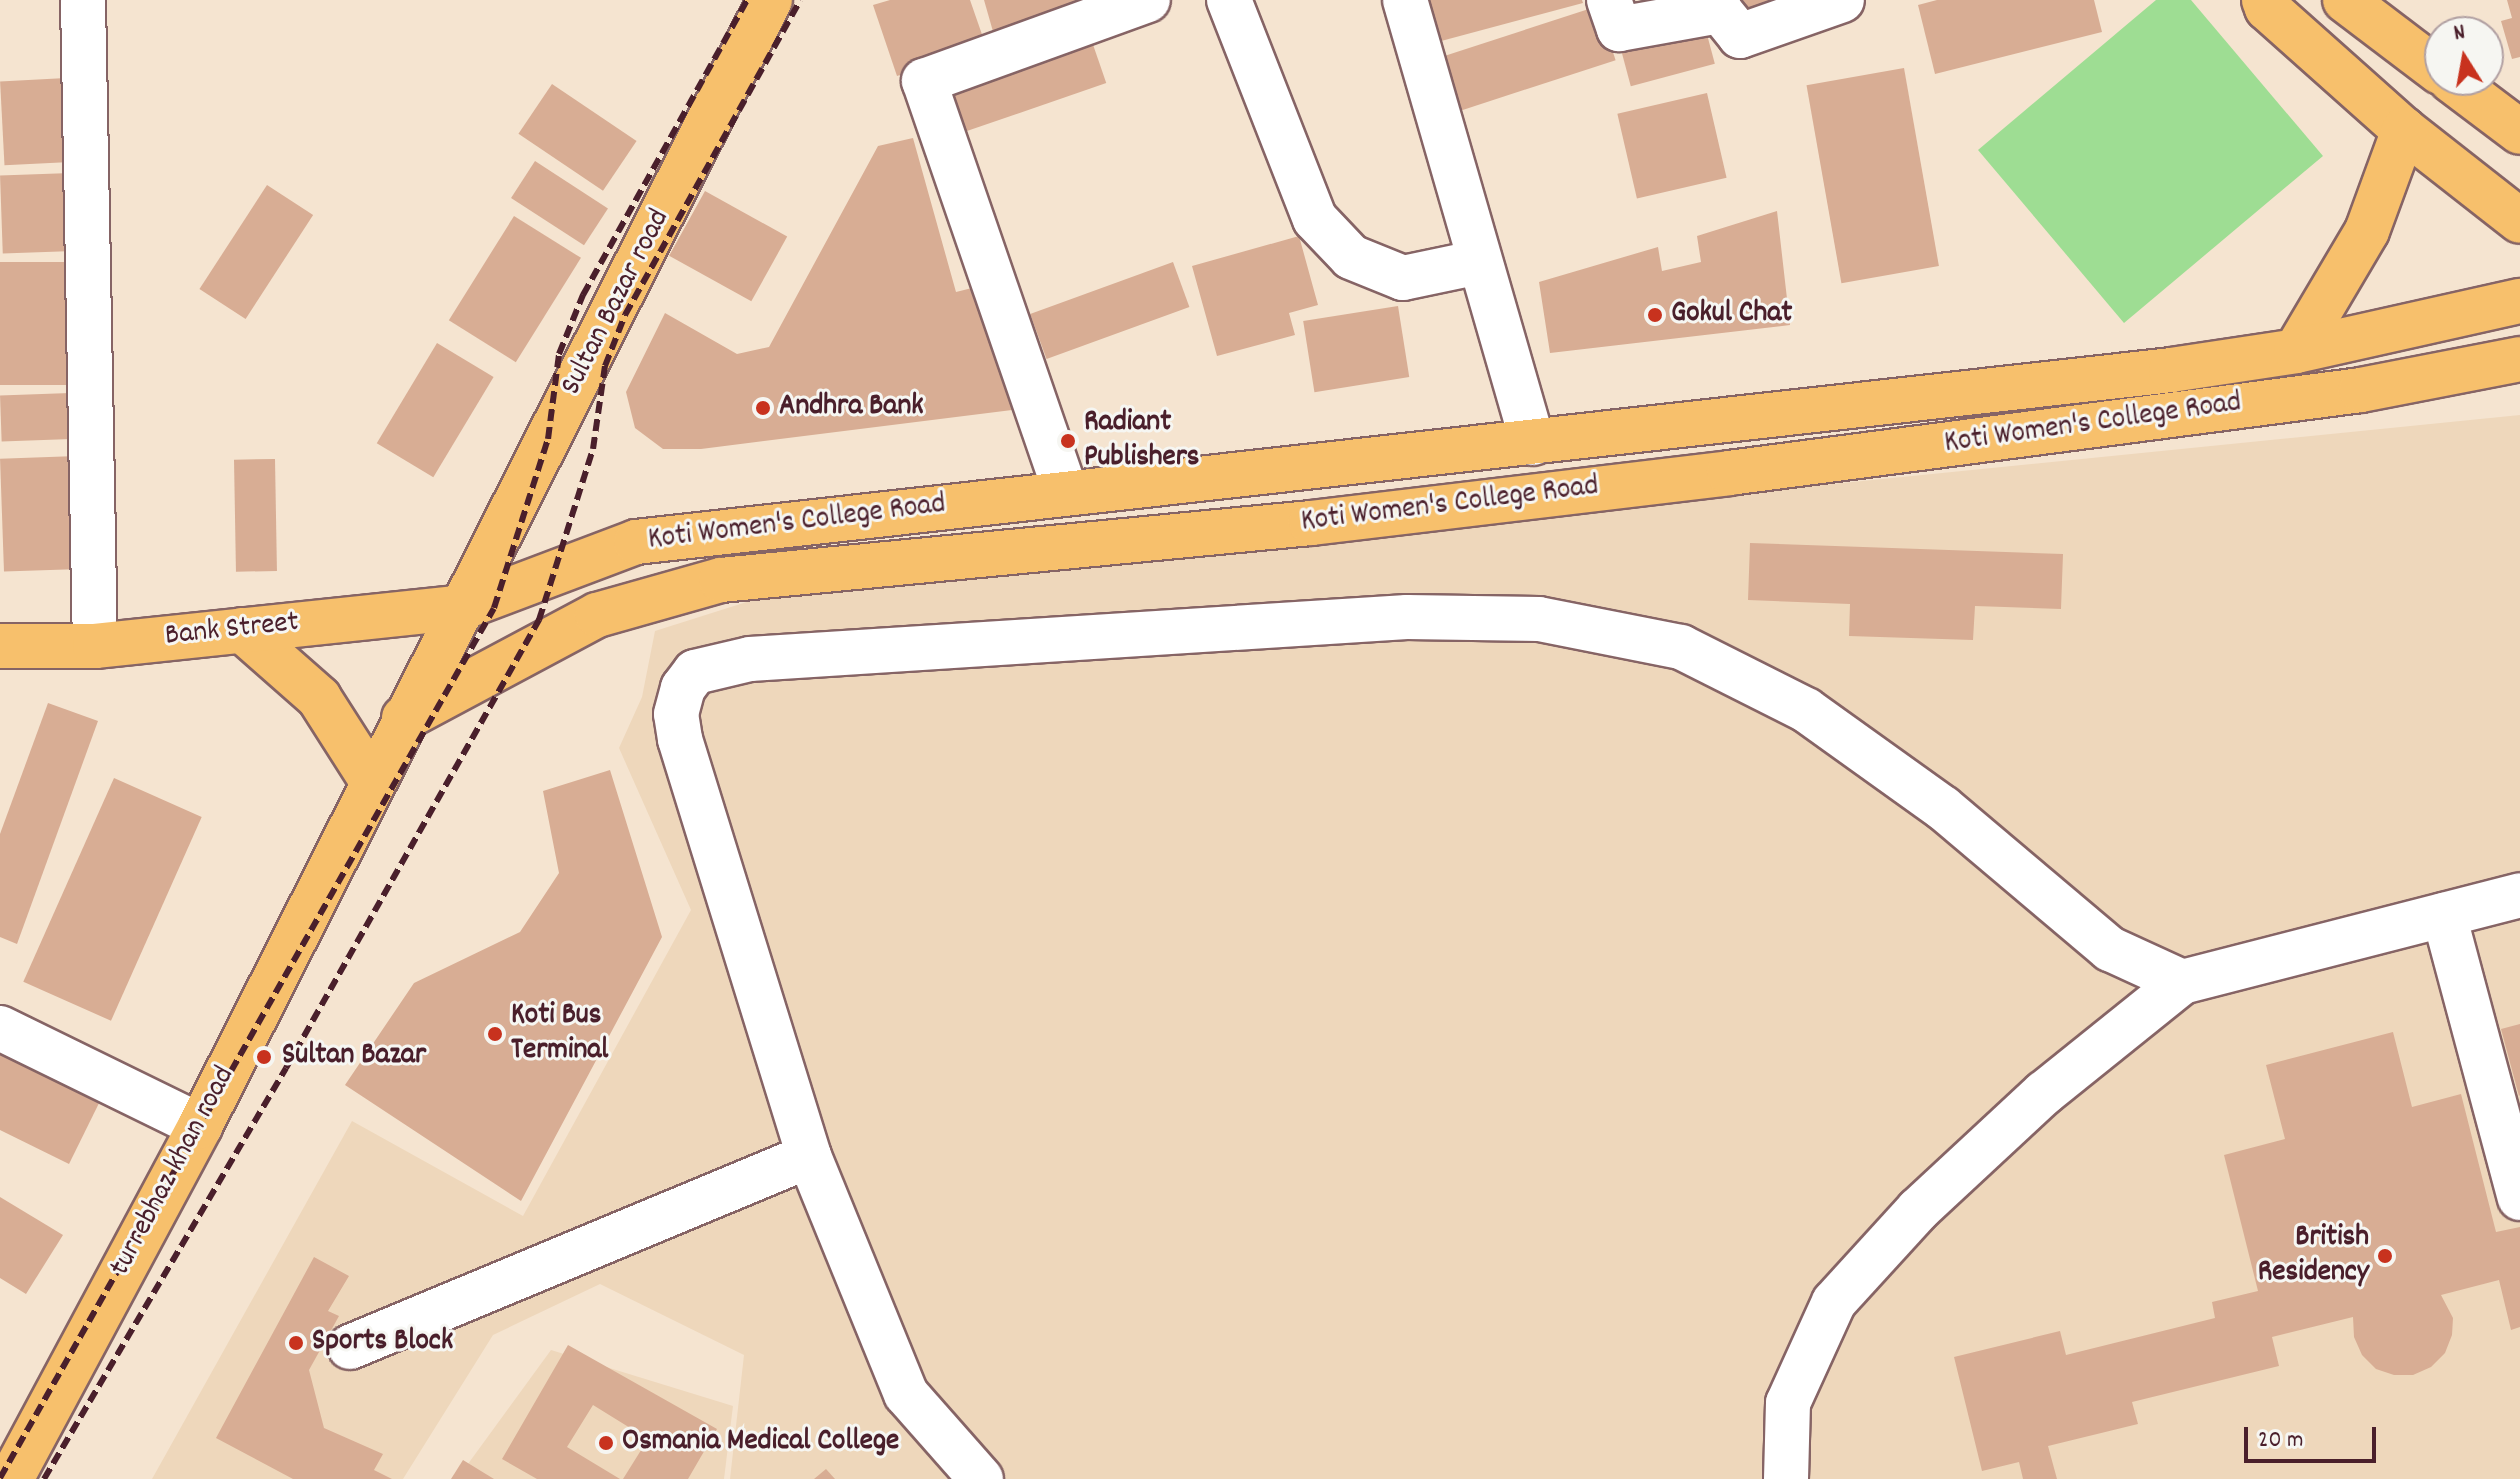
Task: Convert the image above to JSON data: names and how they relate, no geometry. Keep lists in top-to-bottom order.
{
  "streets": {
    "main road": [
      "Sultan Bazar road",
      "Koti Women's College Road",
      "Bank Street",
      "turrebhaz khan road"
    ]
  },
  "crossings": [
    ["Sultan Bazar road", "Koti Women's College Road"],
    ["Sultan Bazar road", "Bank Street"],
    ["Sultan Bazar road", "turrebhaz khan road"],
    ["Koti Women's College Road", "Bank Street"],
    ["Koti Women's College Road", "turrebhaz khan road"],
    ["Bank Street", "turrebhaz khan road"]
  ],
  "places": [
    "Gokul Chat",
    "Andhra Bank",
    "Radiant Publishers",
    "Koti Bus Terminal",
    "Sultan Bazar",
    "British Residency",
    "Sports Block",
    "Osmania Medical College"
  ],
  "scale_bar": "20 m",
  "north": "top"
}
